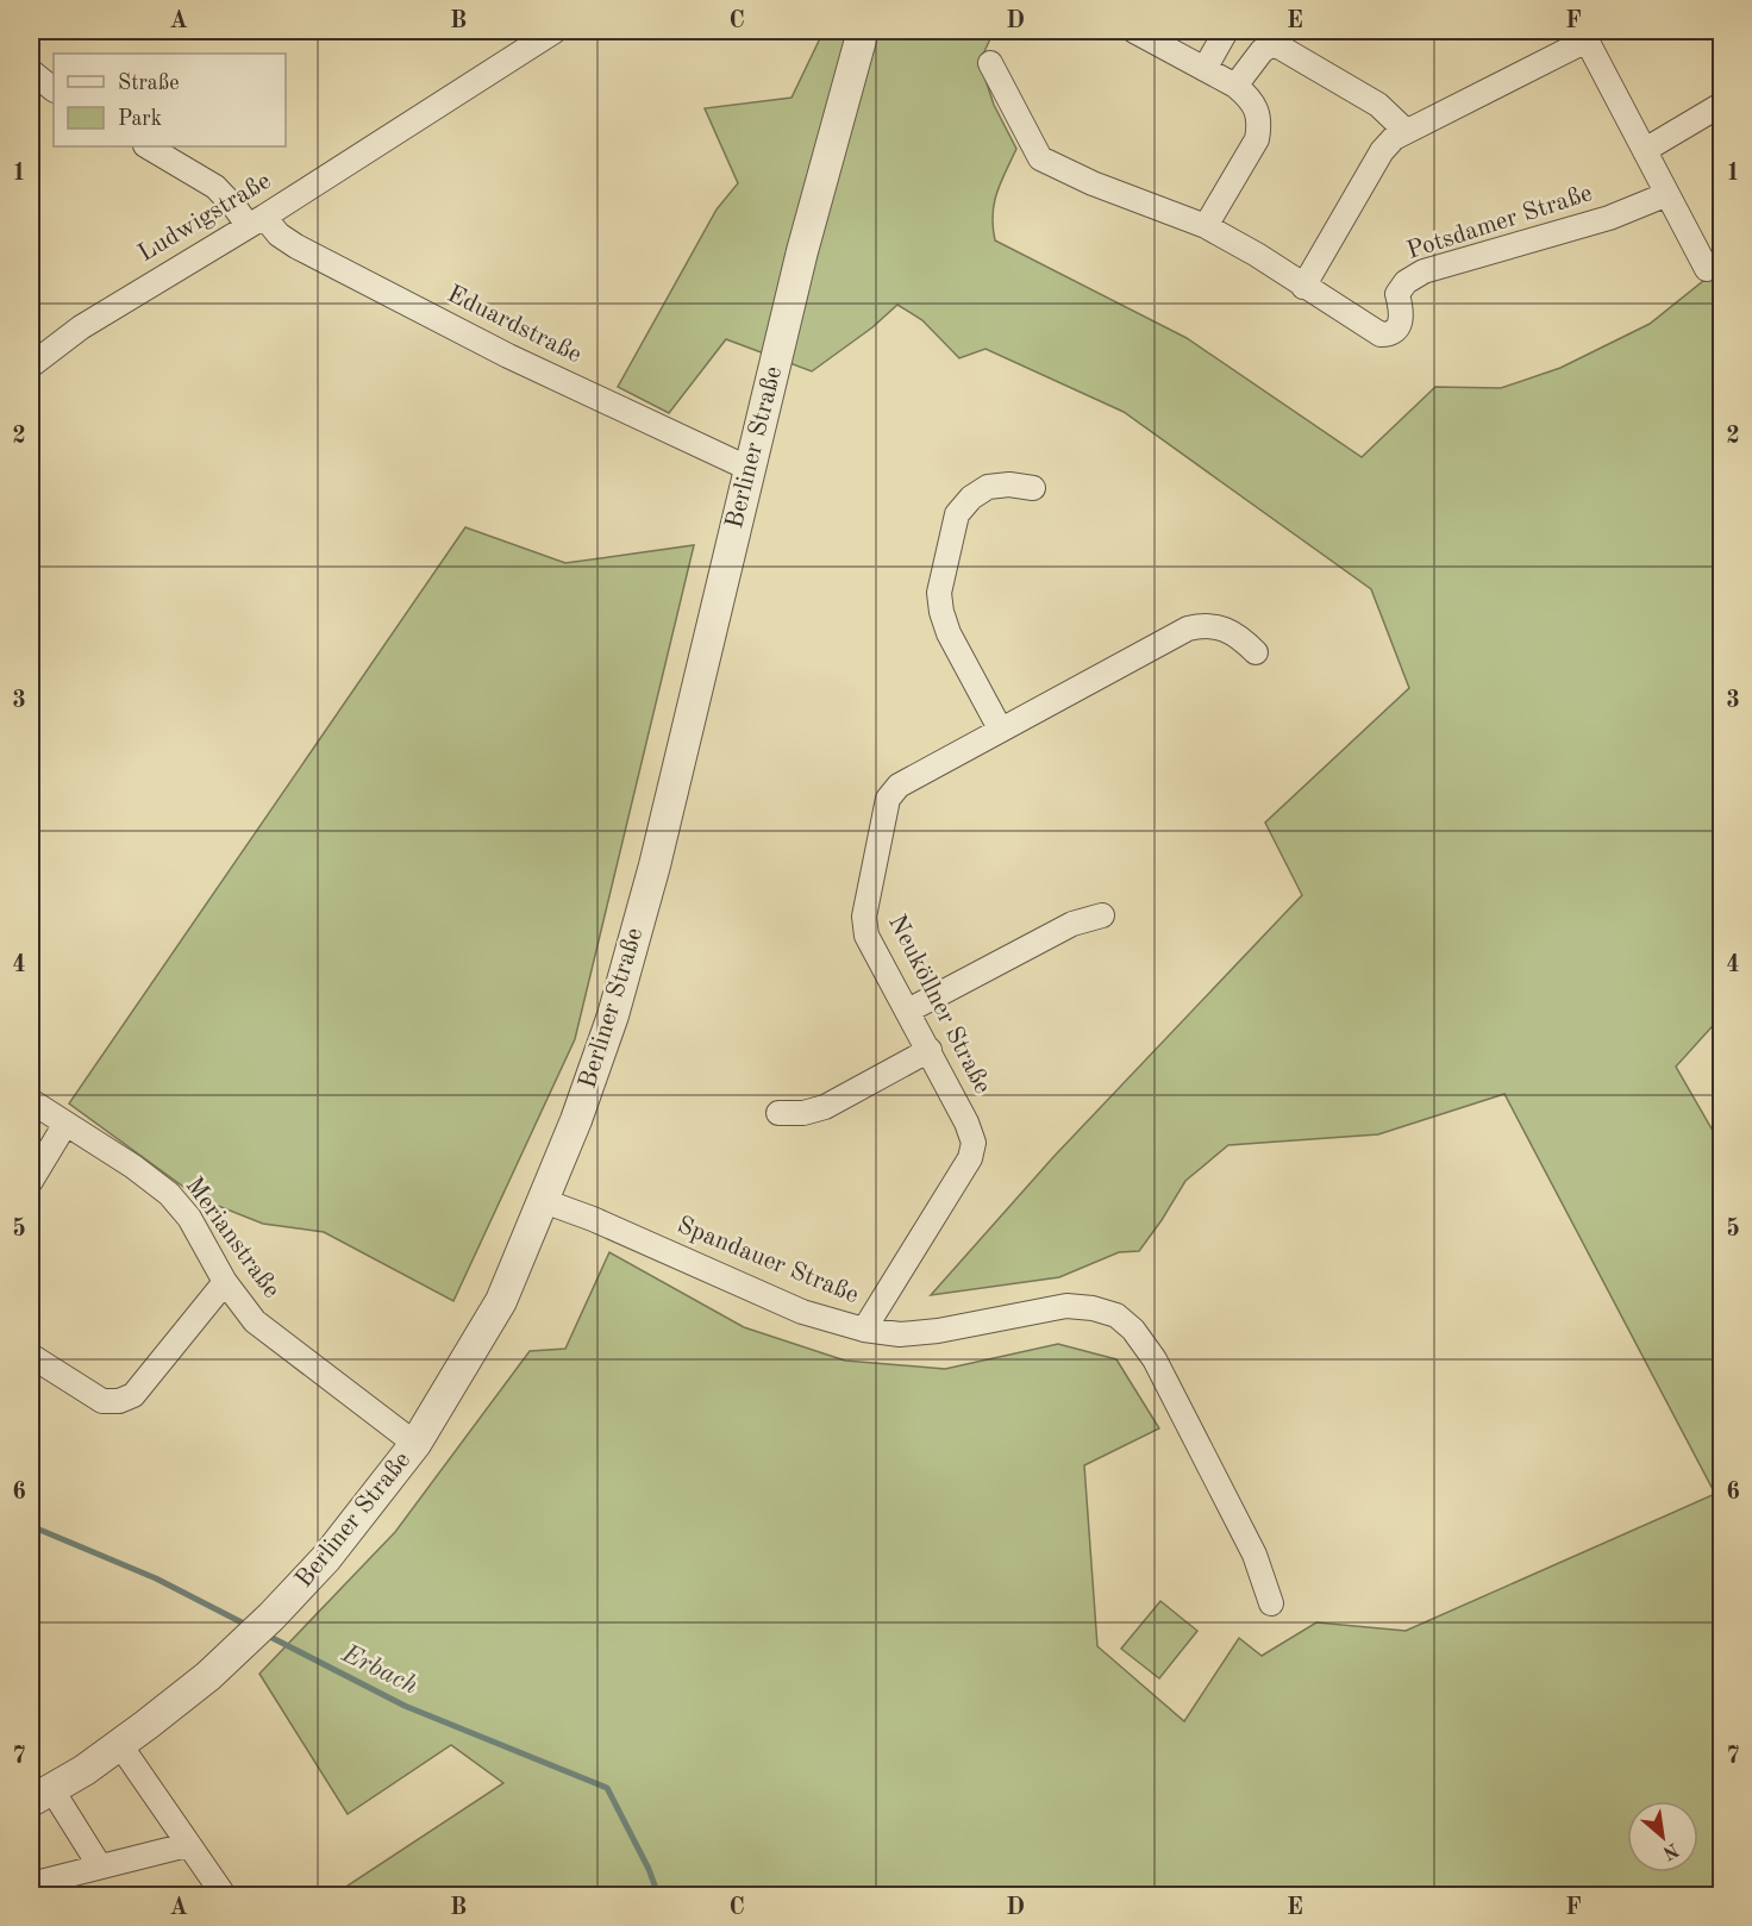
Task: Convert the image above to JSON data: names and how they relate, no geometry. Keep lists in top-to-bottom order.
{
  "streets": {
    "street": [
      "Ludwigstraße",
      "Potsdamer Straße",
      "Eduardstraße",
      "Berliner Straße",
      "Neuköllner Straße",
      "Merianstraße",
      "Spandauer Straße"
    ]
  },
  "crossings": [
    ["Ludwigstraße", "Eduardstraße"],
    ["Eduardstraße", "Berliner Straße"],
    ["Berliner Straße", "Merianstraße"],
    ["Berliner Straße", "Spandauer Straße"],
    ["Neuköllner Straße", "Spandauer Straße"]
  ],
  "water": ["Erbach"],
  "legend": ["Straße", "Park"],
  "north": "bottom right",
  "grid": {
    "columns": [
      "A",
      "B",
      "C",
      "D",
      "E",
      "F"
    ],
    "rows": [
      "1",
      "2",
      "3",
      "4",
      "5",
      "6",
      "7"
    ]
  }
}
